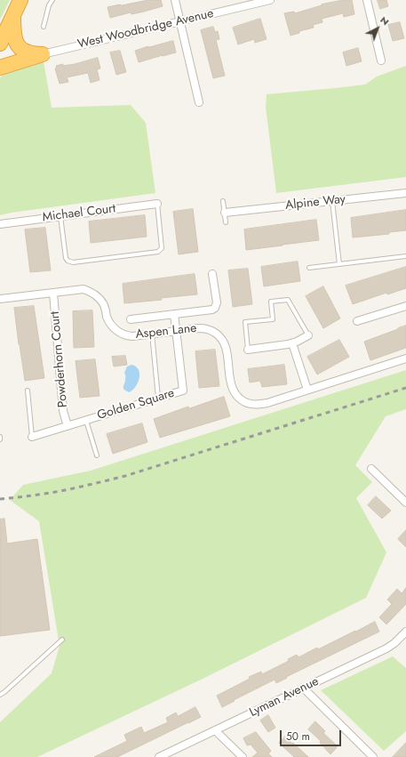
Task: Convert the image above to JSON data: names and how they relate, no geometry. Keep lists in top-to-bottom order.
{
  "streets": {
    "street": [
      "West Woodbridge Avenue",
      "Alpine Way",
      "Michael Court",
      "Aspen Lane",
      "Powderhorn Court",
      "Golden Square",
      "Lyman Avenue"
    ]
  },
  "crossings": [
    ["Aspen Lane", "Powderhorn Court"],
    ["Aspen Lane", "Golden Square"],
    ["Powderhorn Court", "Golden Square"]
  ],
  "scale_bar": "50 m",
  "north": "top right"
}
